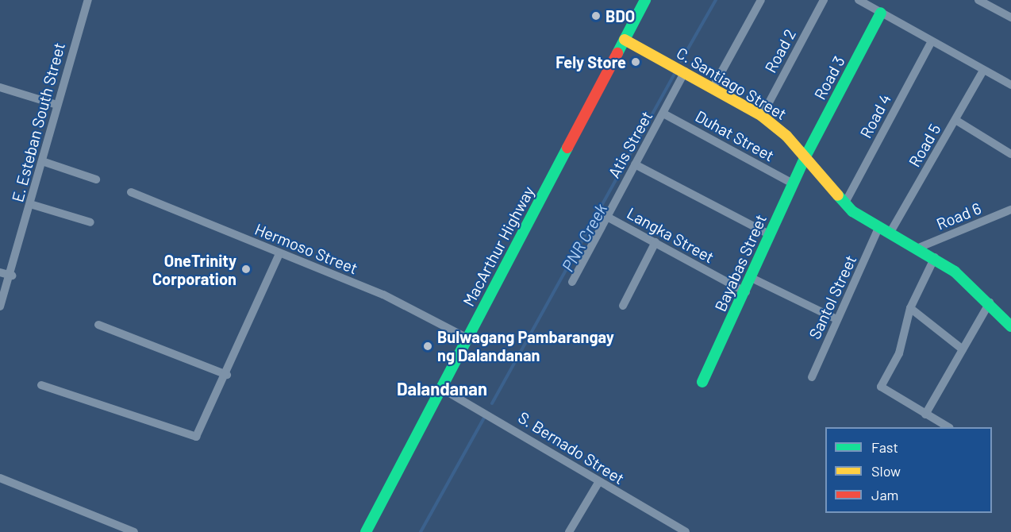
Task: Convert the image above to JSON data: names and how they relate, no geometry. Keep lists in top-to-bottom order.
{
  "streets": {
    "main road": [
      "Road 3",
      "C. Santiago Street",
      "MacArthur Highway",
      "Bayabas Street"
    ],
    "street": [
      "Road 2",
      "Road 4",
      "E. Esteban South Street",
      "Duhat Street",
      "Atis Street",
      "Road 5",
      "Road 6",
      "Langka Street",
      "Hermoso Street",
      "Santol Street",
      "S. Bernado Street"
    ]
  },
  "crossings": [
    ["Road 2", "C. Santiago Street"],
    ["Road 3", "C. Santiago Street"],
    ["Road 3", "Bayabas Street"],
    ["C. Santiago Street", "Road 4"],
    ["C. Santiago Street", "Atis Street"],
    ["C. Santiago Street", "Road 5"],
    ["C. Santiago Street", "Road 6"],
    ["C. Santiago Street", "MacArthur Highway"],
    ["C. Santiago Street", "Bayabas Street"],
    ["C. Santiago Street", "Santol Street"],
    ["Duhat Street", "Atis Street"],
    ["Duhat Street", "Bayabas Street"],
    ["Atis Street", "Langka Street"],
    ["Langka Street", "Bayabas Street"],
    ["MacArthur Highway", "Hermoso Street"],
    ["MacArthur Highway", "S. Bernado Street"]
  ],
  "districts": ["Dalandanan"],
  "water": ["PNR Creek"],
  "places": [
    "BDO",
    "Fely Store",
    "OneTrinity Corporation",
    "Bulwagang Pambarangay ng Dalandanan"
  ],
  "legend": ["Fast", "Slow", "Jam"]
}
